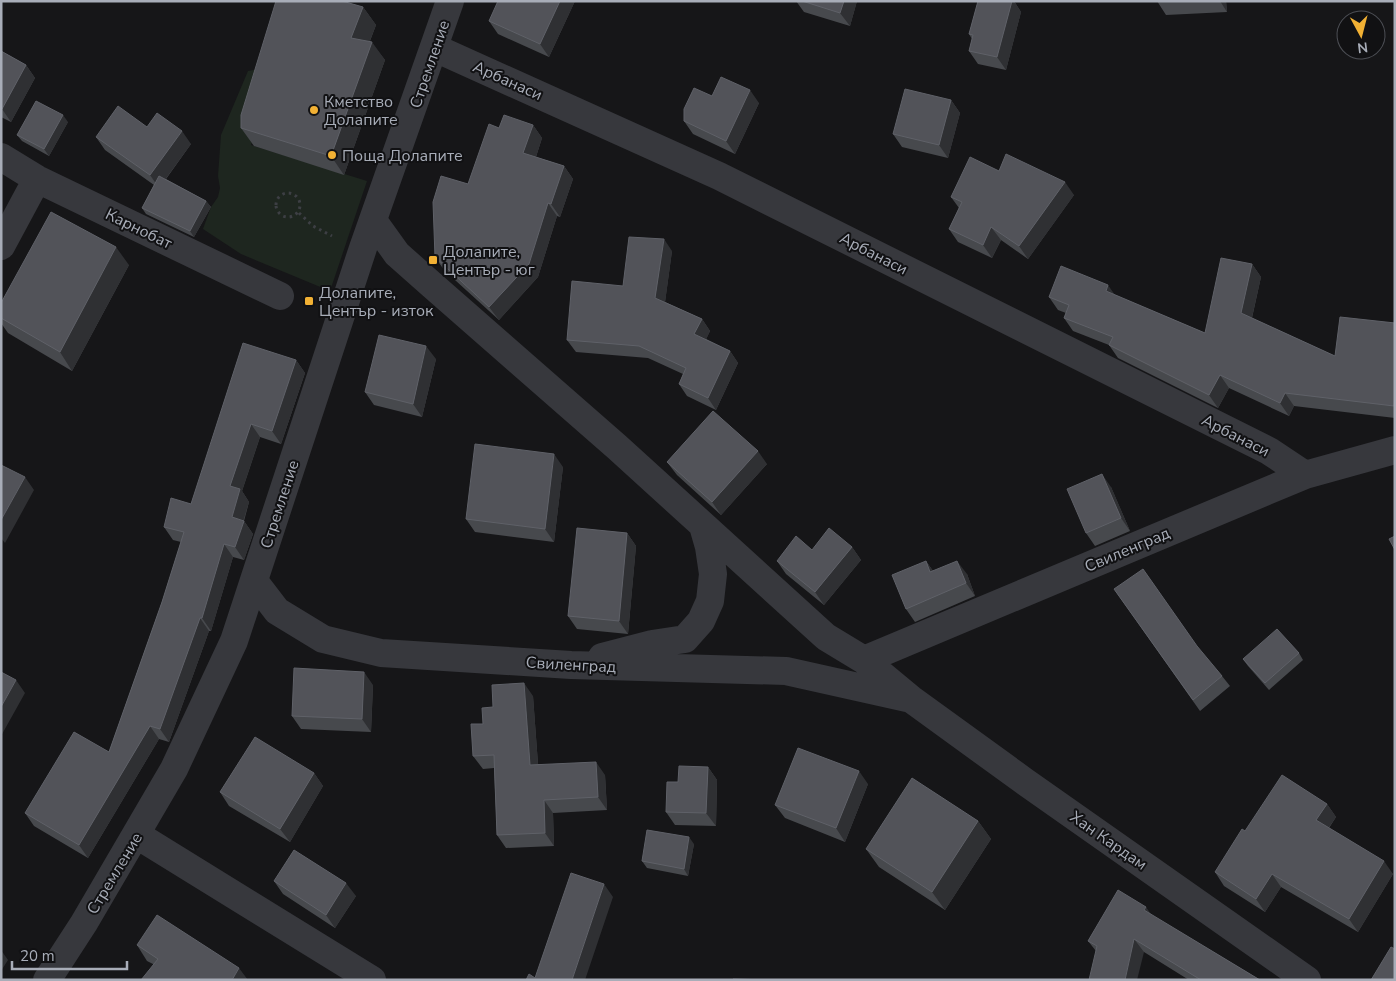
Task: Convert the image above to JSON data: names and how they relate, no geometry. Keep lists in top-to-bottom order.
{
  "streets": {
    "street": [
      "Стремление",
      "Арбанаси",
      "Карнобат",
      "Свиленград",
      "Хан Кардам"
    ]
  },
  "crossings": [
    ["Стремление", "Арбанаси"],
    ["Стремление", "Свиленград"],
    ["Стремление", "Хан Кардам"],
    ["Арбанаси", "Свиленград"],
    ["Свиленград", "Хан Кардам"]
  ],
  "places": {
    "other": ["Кметство Долапите", "Поща Долапите"],
    "transit": ["Долапите, Център - юг", "Долапите, Център - изток"]
  },
  "scale_bar": "20 m",
  "north": "bottom"
}
